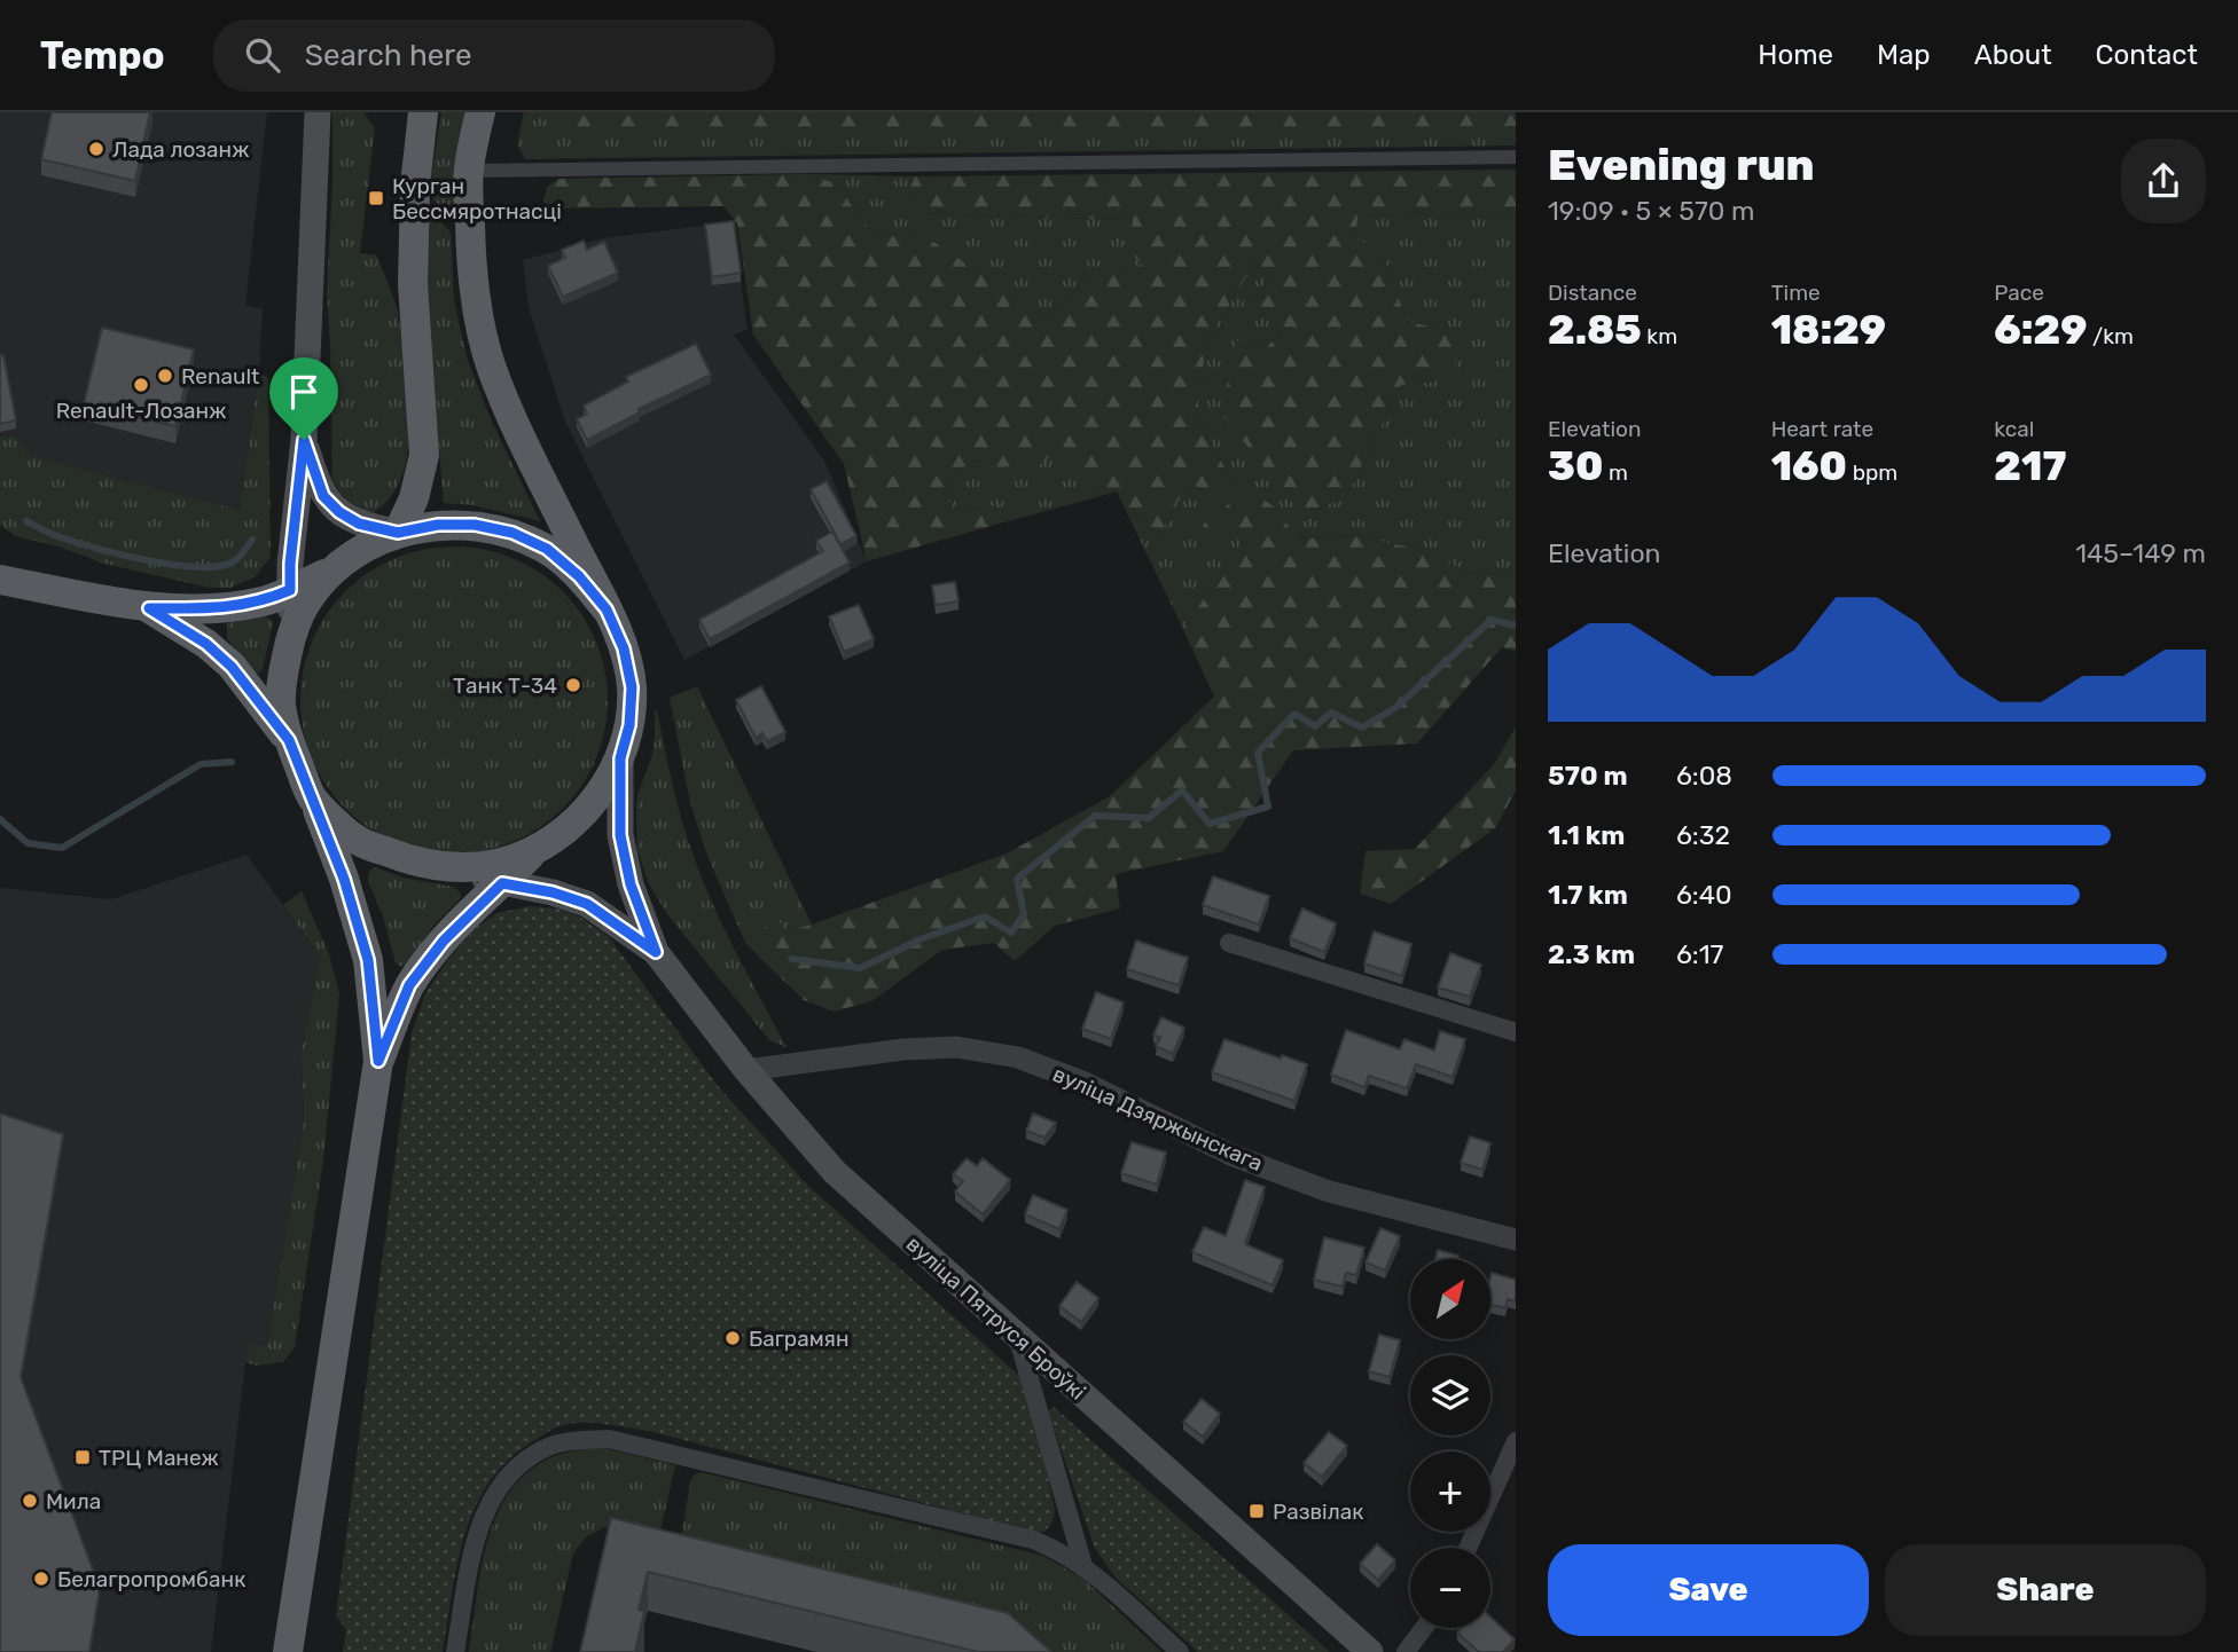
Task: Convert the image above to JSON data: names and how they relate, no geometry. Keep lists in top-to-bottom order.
{
  "streets": {
    "main road": ["вуліца Пятруся Броўкі"],
    "street": ["вуліца Дзяржынскага"]
  },
  "crossings": [
    ["вуліца Дзяржынскага", "вуліца Пятруся Броўкі"]
  ],
  "places": {
    "other": [
      "Лада лозанж",
      "Renault",
      "Renault-Лозанж",
      "Танк Т-34",
      "Баграмян",
      "Мила",
      "Белагропромбанк"
    ],
    "transit": ["Курган Бессмяротнасці", "ТРЦ Манеж", "Развілак"]
  },
  "north": "top right",
  "page": {
    "header": "Tempo",
    "search": "Search here",
    "nav": [
      "Home",
      "Map",
      "About",
      "Contact"
    ],
    "heading": ["Evening run", "19:09 · 5 × 570 m"],
    "stats": [
      ["Distance", "2.85 km"],
      ["Time", "18:29"],
      ["Pace", "6:29 /km"],
      ["Elevation", "30 m"],
      ["Heart rate", "160 bpm"],
      ["kcal", "217"]
    ],
    "chart": ["Elevation", "145–149 m"],
    "list": [
      {
        "name": "570 m",
        "note": "6:08"
      },
      {
        "name": "1.1 km",
        "note": "6:32"
      },
      {
        "name": "1.7 km",
        "note": "6:40"
      },
      {
        "name": "2.3 km",
        "note": "6:17"
      }
    ],
    "map_buttons": ["+", "−"],
    "buttons": ["Save", "Share"]
  }
}
